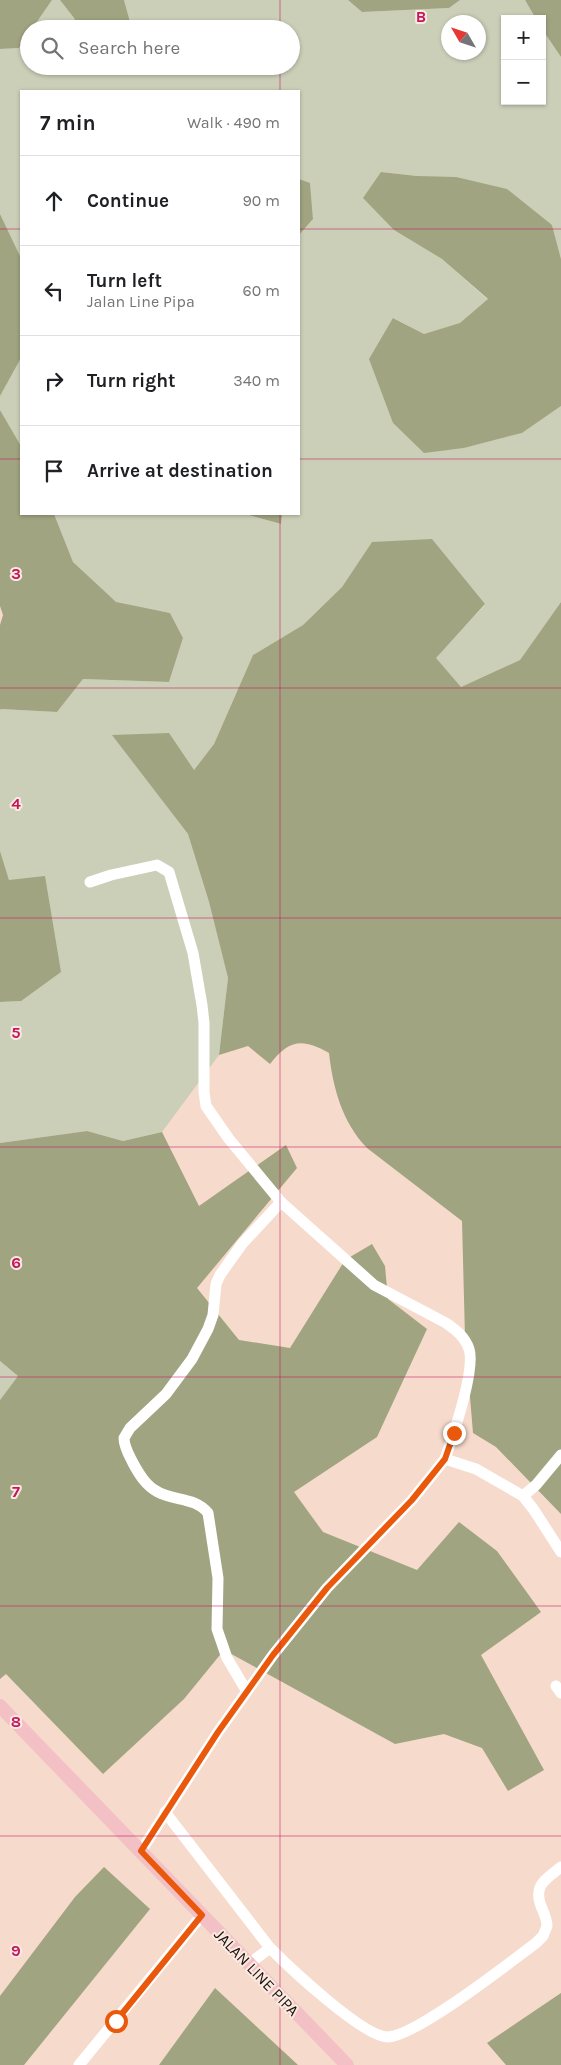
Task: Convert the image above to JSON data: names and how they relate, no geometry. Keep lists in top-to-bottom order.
{
  "streets": {
    "main road": ["JALAN LINE PIPA"]
  },
  "north": "top left",
  "page": {
    "map_buttons": ["+", "−"],
    "search": "Search here",
    "heading": ["7 min", "Walk · 490 m"],
    "list": [
      ["Continue", "90 m"],
      ["Turn left", "Jalan Line Pipa", "60 m"],
      ["Turn right", "340 m"],
      "Arrive at destination"
    ]
  },
  "grid": {
    "columns": ["B"],
    "rows": [
      "3",
      "4",
      "5",
      "6",
      "7",
      "8",
      "9"
    ]
  }
}
